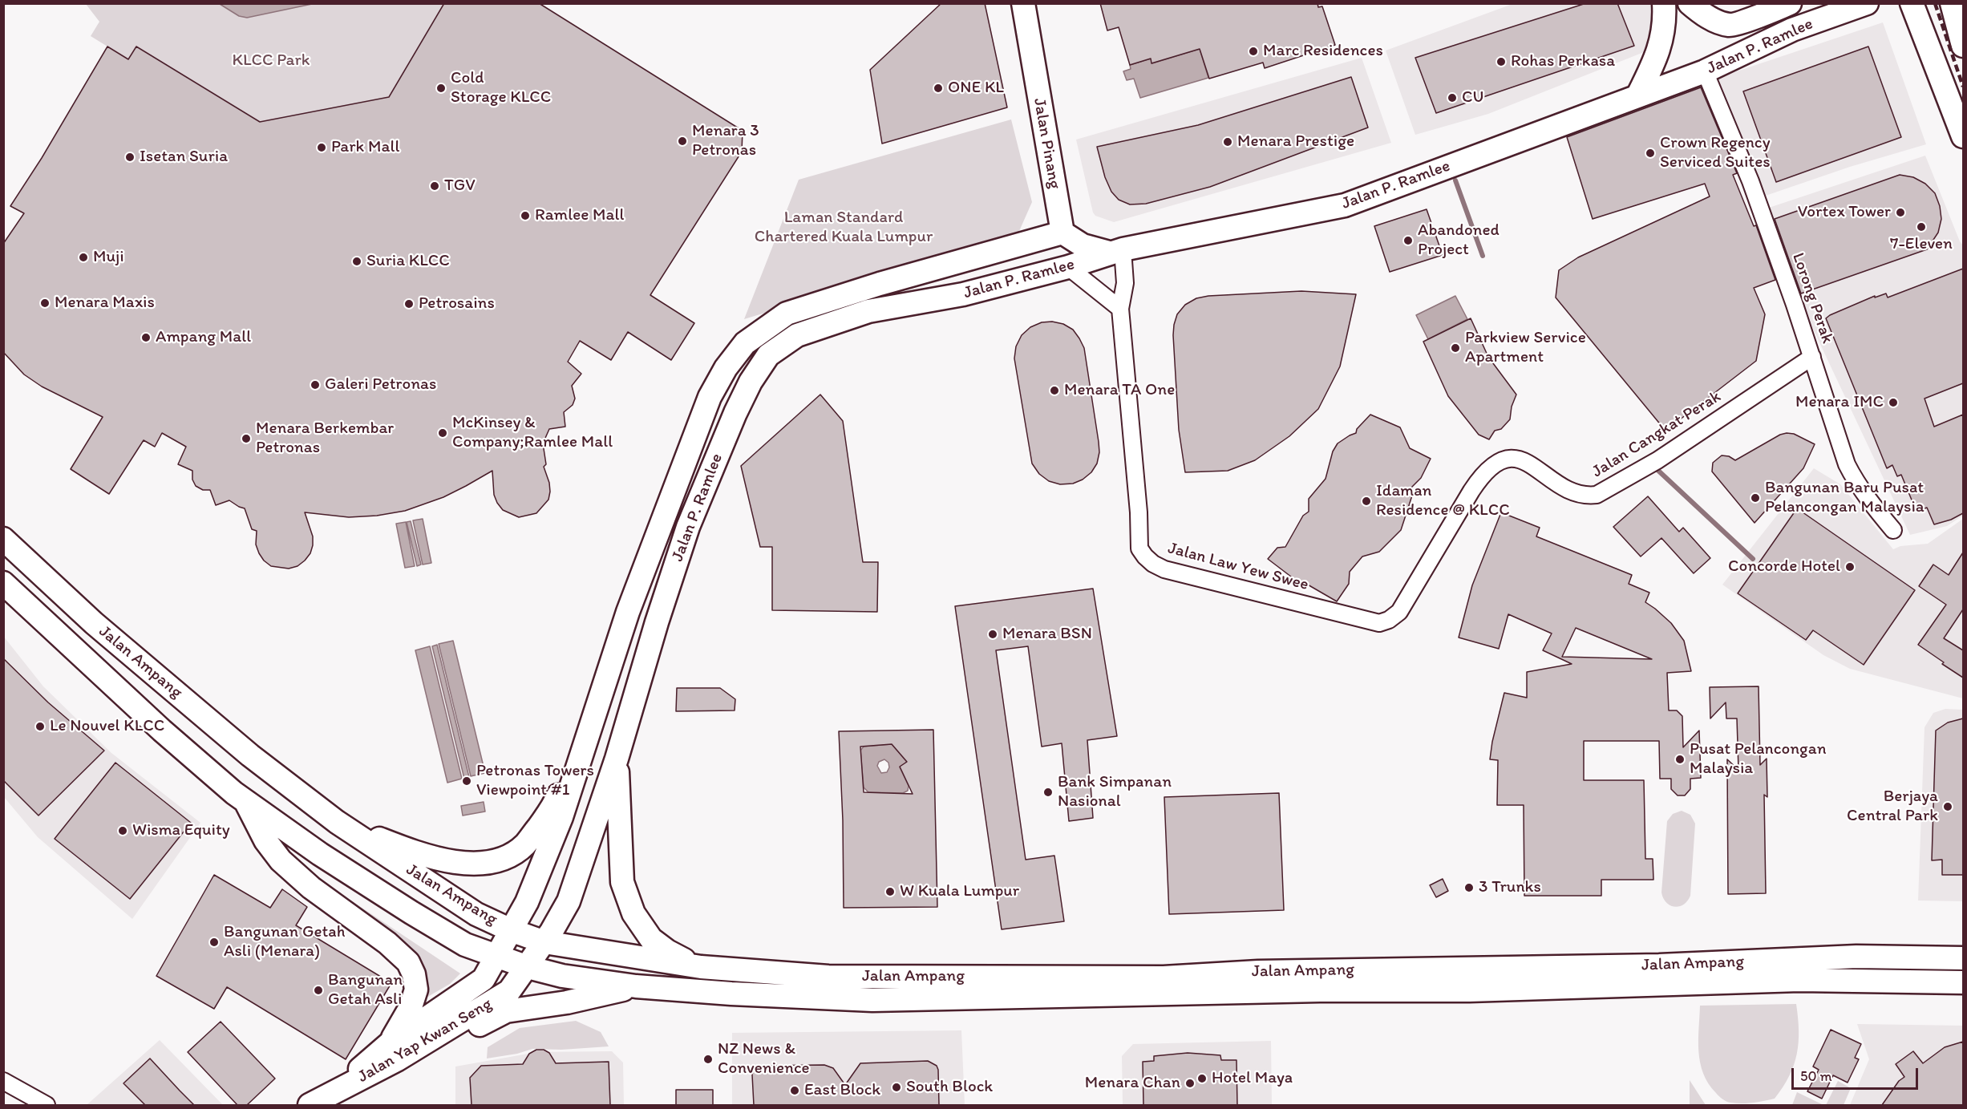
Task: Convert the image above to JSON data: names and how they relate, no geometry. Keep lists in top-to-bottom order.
{
  "streets": {
    "main road": [
      "Jalan P. Ramlee",
      "Jalan Pinang",
      "Jalan Ampang",
      "Jalan Yap Kwan Seng"
    ],
    "street": ["Lorong Perak", "Jalan Cangkat Perak", "Jalan Law Yew Swee"]
  },
  "crossings": [
    ["Jalan P. Ramlee", "Jalan Pinang"],
    ["Jalan P. Ramlee", "Lorong Perak"],
    ["Jalan P. Ramlee", "Jalan Law Yew Swee"],
    ["Jalan P. Ramlee", "Jalan Ampang"],
    ["Jalan P. Ramlee", "Jalan Yap Kwan Seng"],
    ["Lorong Perak", "Jalan Cangkat Perak"],
    ["Jalan Cangkat Perak", "Jalan Law Yew Swee"],
    ["Jalan Ampang", "Jalan Yap Kwan Seng"]
  ],
  "parks": ["KLCC Park", "Laman Standard Chartered Kuala Lumpur"],
  "places": [
    "Marc Residences",
    "Rohas Perkasa",
    "Cold Storage KLCC",
    "ONE KL",
    "CU",
    "Menara 3 Petronas",
    "Menara Prestige",
    "Park Mall",
    "Crown Regency Serviced Suites",
    "Isetan Suria",
    "TGV",
    "Vortex Tower",
    "Ramlee Mall",
    "7-Eleven",
    "Abandoned Project",
    "Muji",
    "Suria KLCC",
    "Menara Maxis",
    "Petrosains",
    "Ampang Mall",
    "Parkview Service Apartment",
    "Galeri Petronas",
    "Menara TA One",
    "Menara IMC",
    "McKinsey & Company;Ramlee Mall",
    "Menara Berkembar Petronas",
    "Bangunan Baru Pusat Pelancongan Malaysia",
    "Idaman Residence @ KLCC",
    "Concorde Hotel",
    "Menara BSN",
    "Le Nouvel KLCC",
    "Pusat Pelancongan Malaysia",
    "Petronas Towers Viewpoint #1",
    "Bank Simpanan Nasional",
    "Berjaya Central Park",
    "Wisma Equity",
    "3 Trunks",
    "W Kuala Lumpur",
    "Bangunan Getah Asli (Menara)",
    "Bangunan Getah Asli",
    "NZ News & Convenience",
    "Hotel Maya",
    "Menara Chan",
    "South Block",
    "East Block"
  ],
  "scale_bar": "50 m"
}
